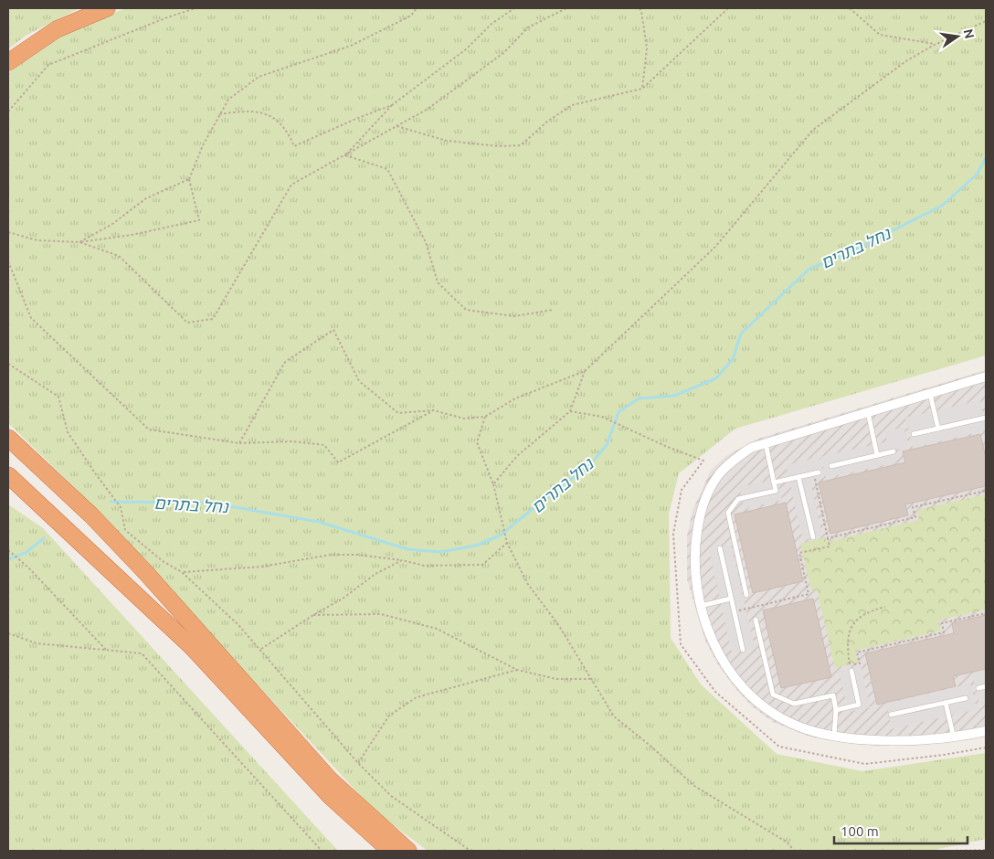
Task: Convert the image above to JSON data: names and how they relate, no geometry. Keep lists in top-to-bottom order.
{
  "water": ["נחל בתרים"],
  "scale_bar": "100 m",
  "north": "right"
}
